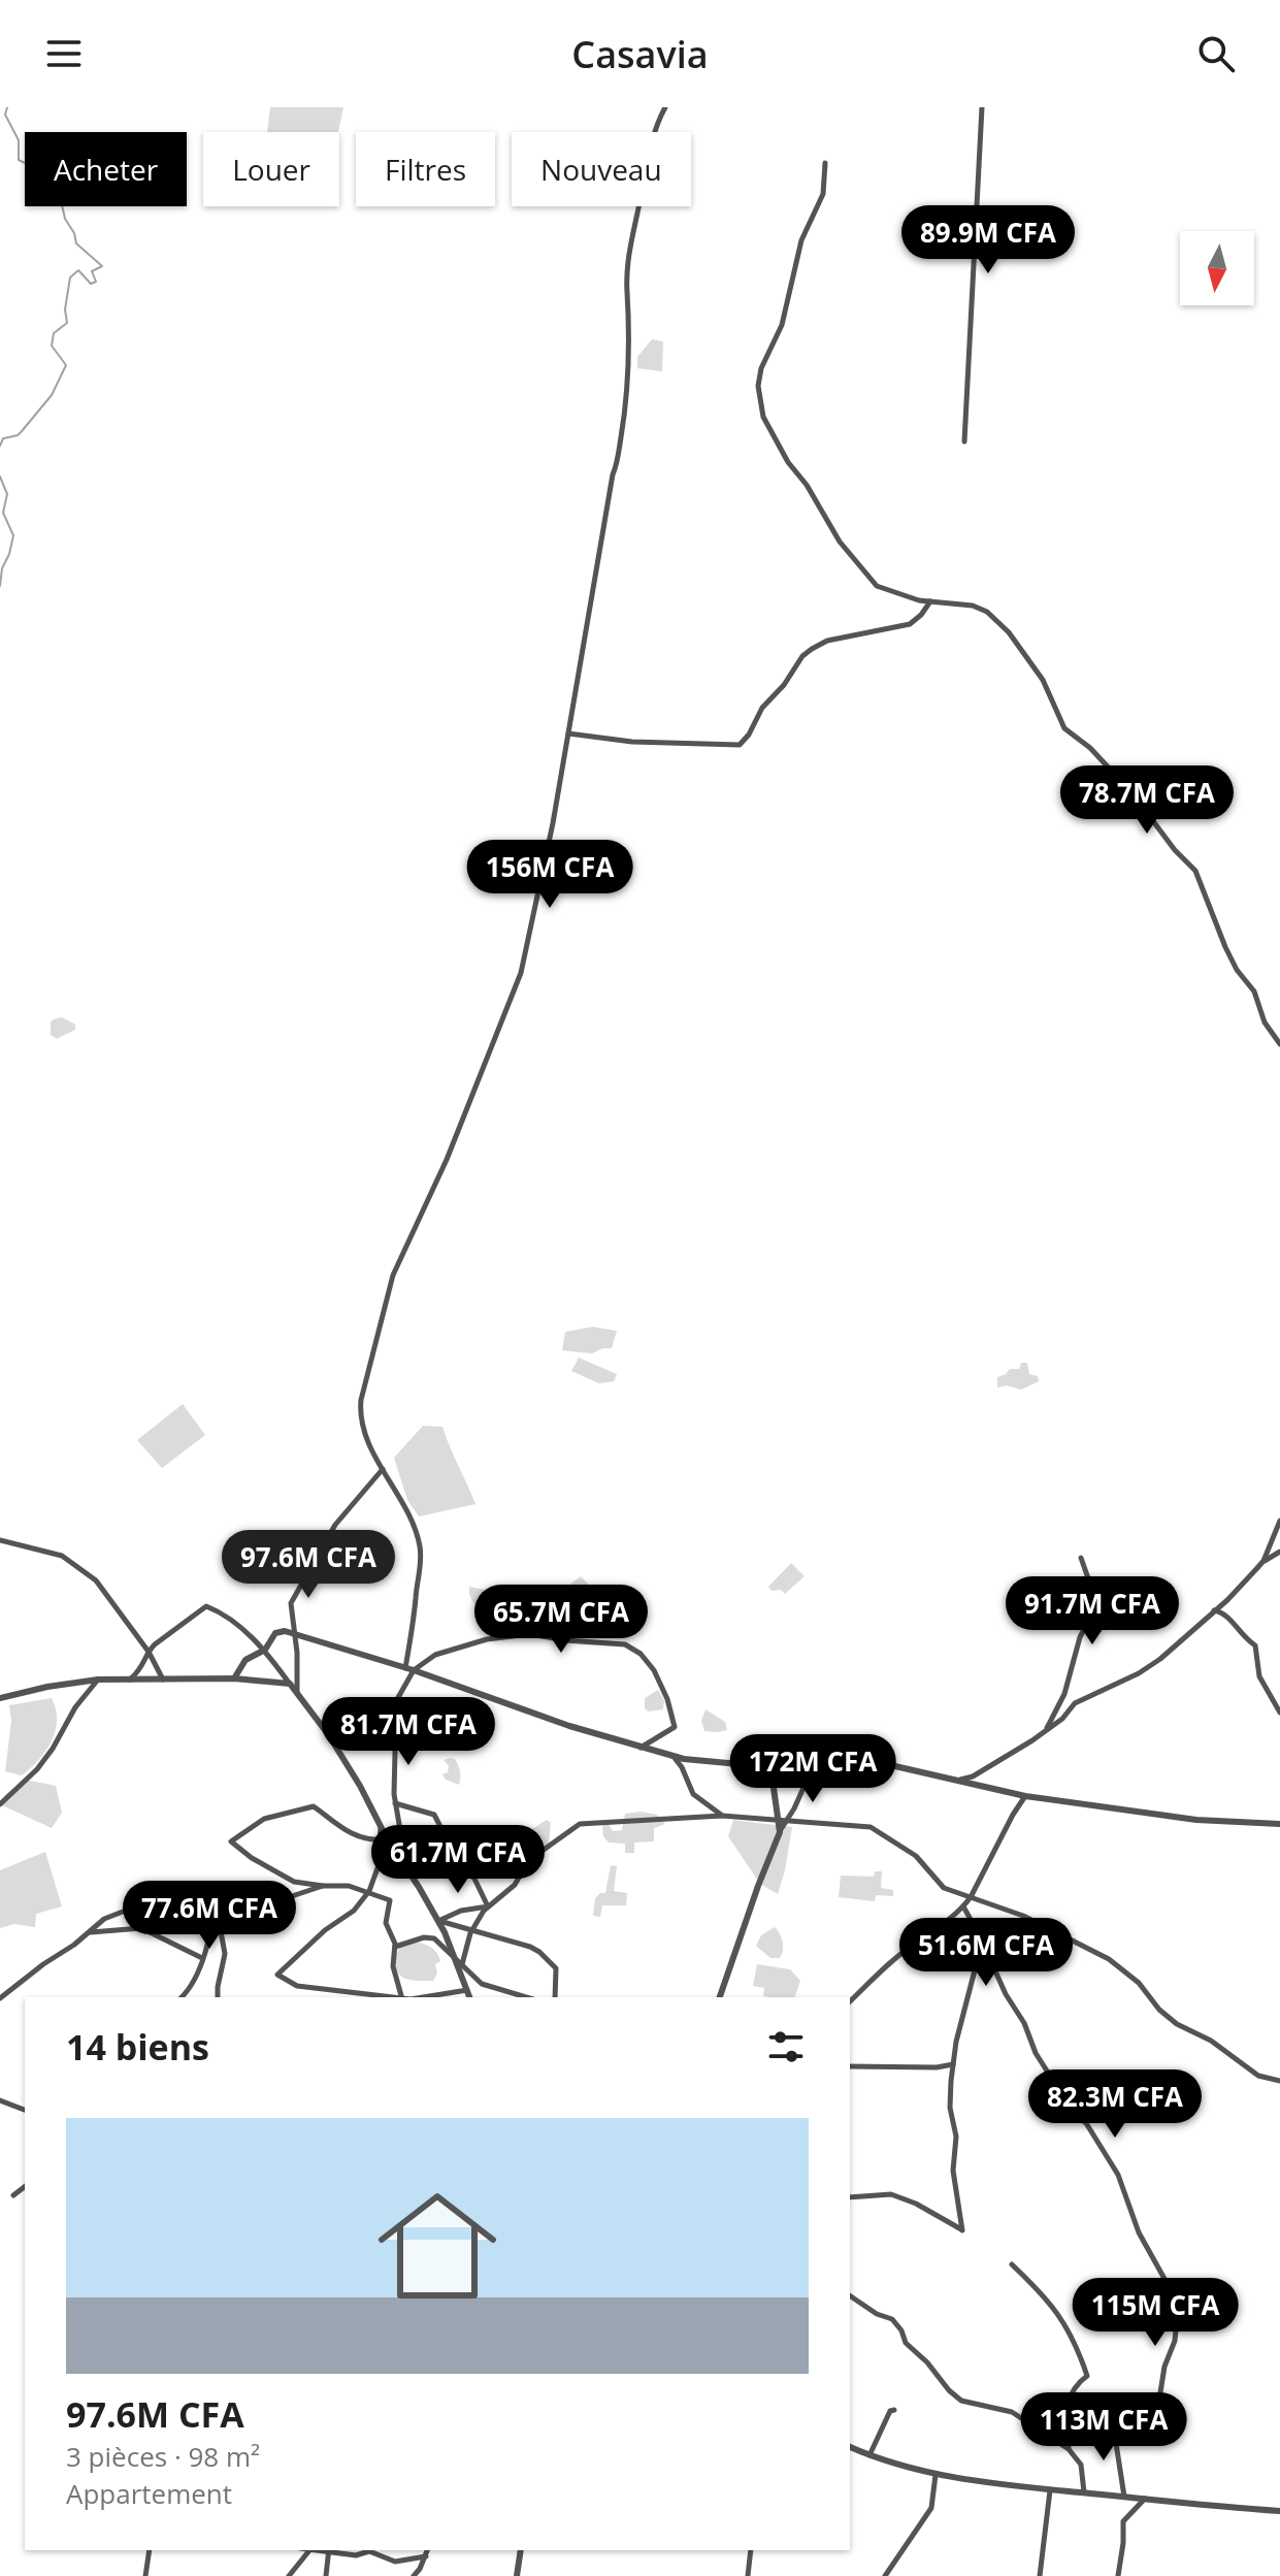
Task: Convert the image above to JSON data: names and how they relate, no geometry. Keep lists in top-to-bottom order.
{
  "north": "bottom",
  "page": {
    "header": "Casavia",
    "chip": [
      "Acheter",
      "Louer",
      "Filtres",
      "Nouveau"
    ],
    "price": [
      "89.9M CFA",
      "78.7M CFA",
      "156M CFA",
      "97.6M CFA",
      "91.7M CFA",
      "65.7M CFA",
      "81.7M CFA",
      "172M CFA",
      "61.7M CFA",
      "77.6M CFA",
      "51.6M CFA",
      "82.3M CFA",
      "115M CFA",
      "113M CFA"
    ],
    "heading": "14 biens",
    "list": [
      {
        "name": "97.6M CFA",
        "note": "3 pièces · 98 m² · Appartement"
      }
    ]
  }
}
